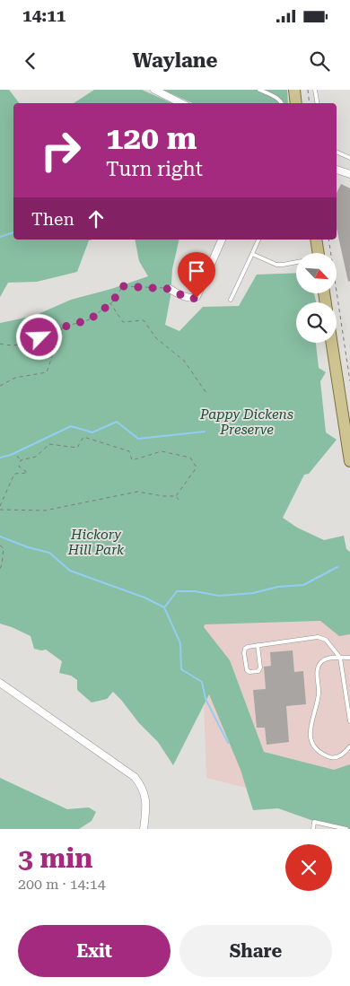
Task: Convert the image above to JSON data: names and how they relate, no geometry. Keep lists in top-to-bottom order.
{
  "parks": ["Pappy Dickens Preserve", "Hickory Hill Park"],
  "north": "bottom right",
  "page": {
    "status": "14:11",
    "header": "Waylane",
    "turn": ["120 m", "Turn right"],
    "then": "Then",
    "heading": ["3 min", "200 m · 14:14"],
    "buttons": ["Exit", "Share"]
  }
}
